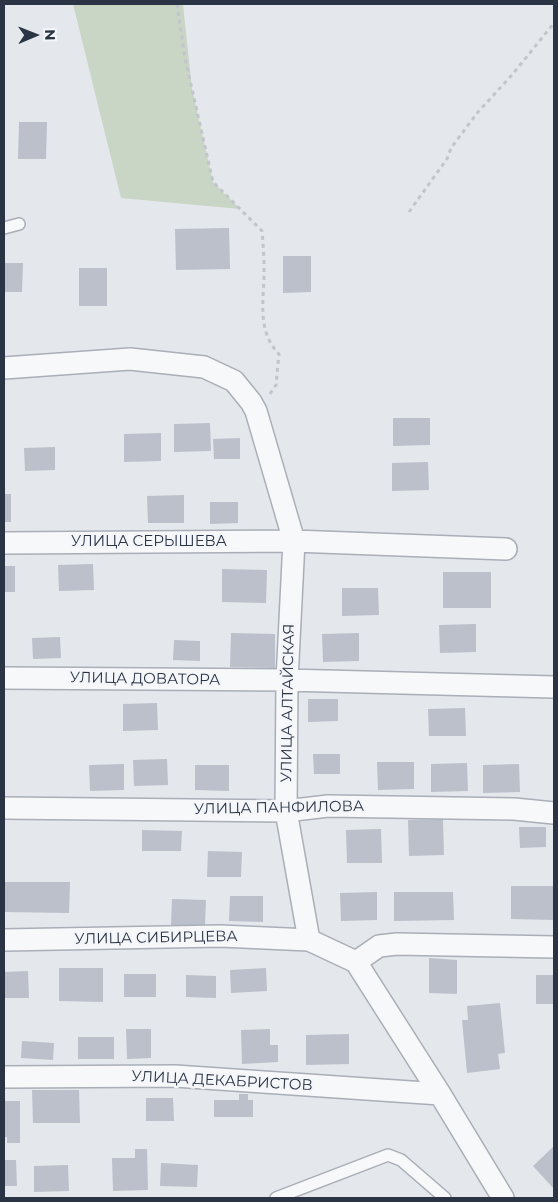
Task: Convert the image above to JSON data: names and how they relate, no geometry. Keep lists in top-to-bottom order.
{
  "streets": {
    "street": [
      "УЛИЦА СЕРЫШЕВА",
      "УЛИЦА ДОВАТОРА",
      "УЛИЦА АЛТАЙСКАЯ",
      "УЛИЦА ПАНФИЛОВА",
      "УЛИЦА СИБИРЦЕВА",
      "УЛИЦА ДЕКАБРИСТОВ"
    ]
  },
  "crossings": [
    ["УЛИЦА СЕРЫШЕВА", "УЛИЦА АЛТАЙСКАЯ"],
    ["УЛИЦА ДОВАТОРА", "УЛИЦА АЛТАЙСКАЯ"],
    ["УЛИЦА АЛТАЙСКАЯ", "УЛИЦА ПАНФИЛОВА"],
    ["УЛИЦА АЛТАЙСКАЯ", "УЛИЦА СИБИРЦЕВА"]
  ],
  "north": "right"
}
